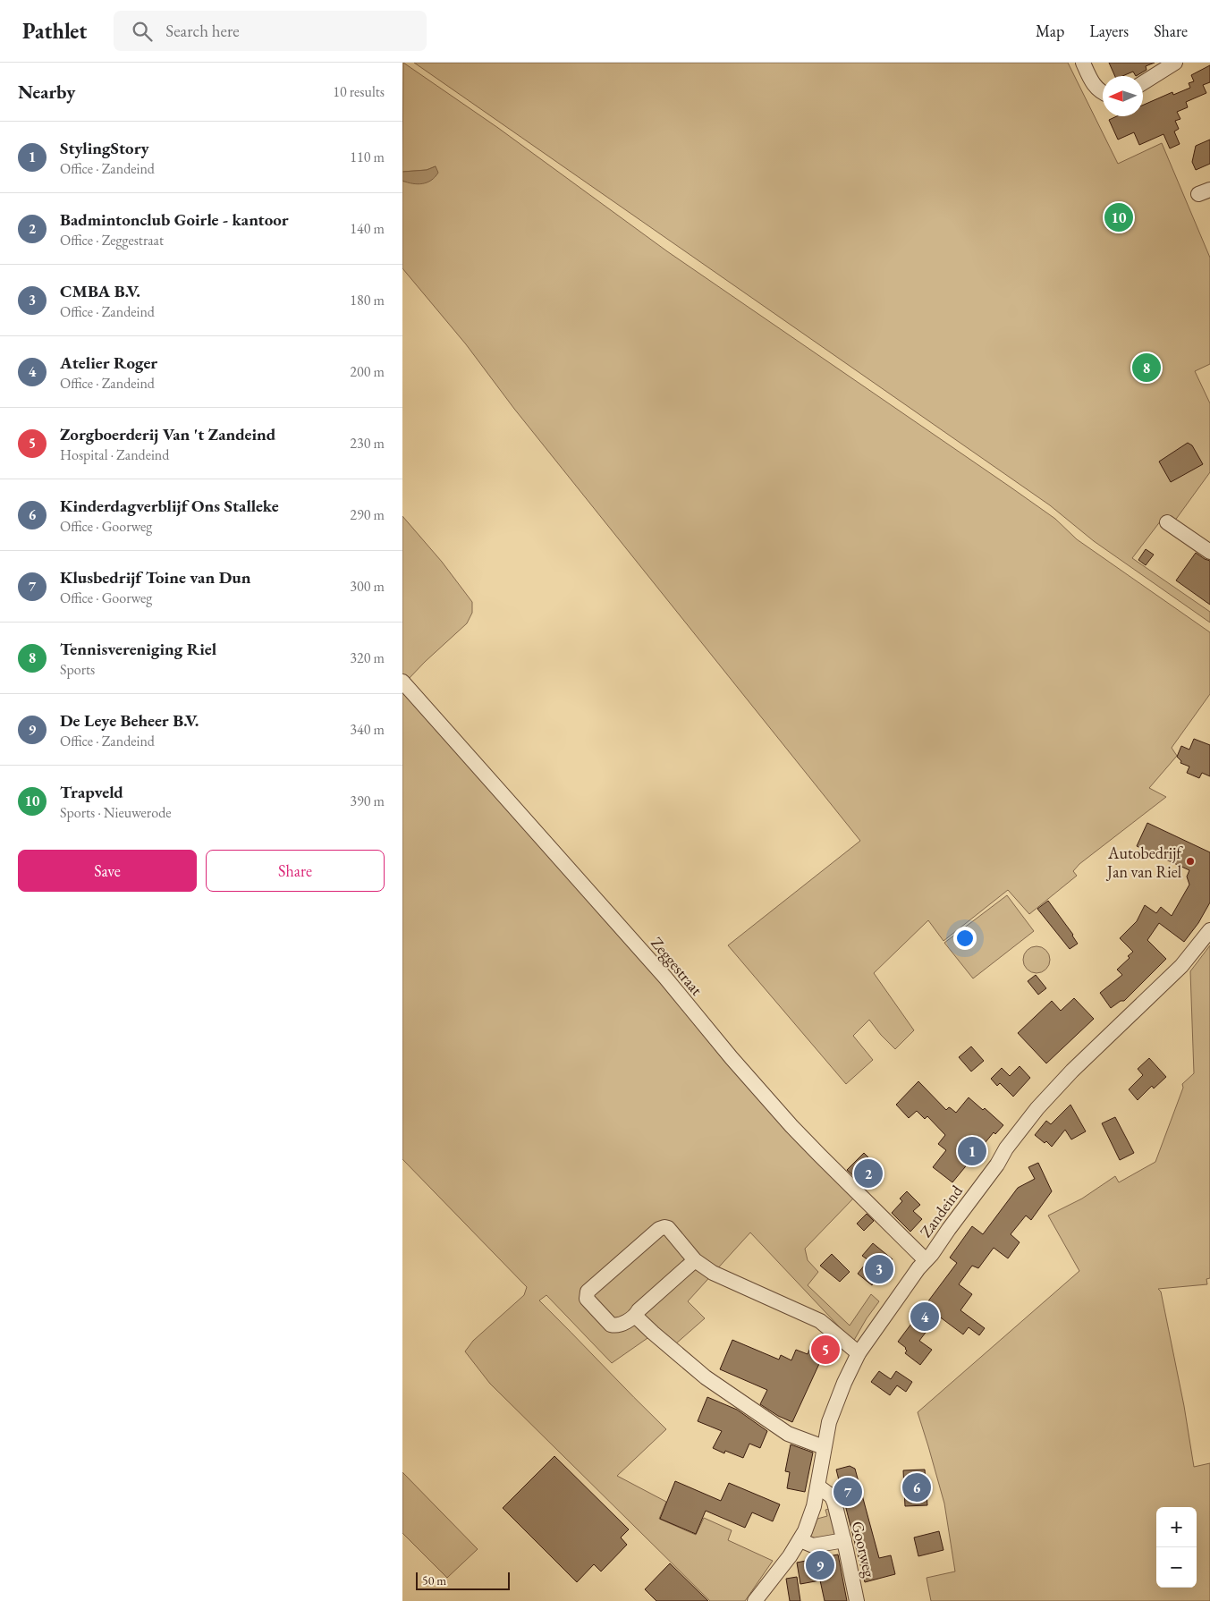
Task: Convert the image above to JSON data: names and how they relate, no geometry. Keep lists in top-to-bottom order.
{
  "streets": {
    "street": ["Zeggestraat", "Zandeind", "Goorweg"]
  },
  "crossings": [
    ["Zeggestraat", "Zandeind"],
    ["Zandeind", "Goorweg"]
  ],
  "places": ["Autobedrijf Jan van Riel"],
  "scale_bar": "50 m",
  "north": "left",
  "page": {
    "header": "Pathlet",
    "search": "Search here",
    "nav": ["Map", "Layers", "Share"],
    "heading": ["Nearby", "10 results"],
    "list": [
      {
        "mark": "1",
        "name": "StylingStory",
        "note": "Office · Zandeind",
        "value": "110 m"
      },
      {
        "mark": "2",
        "name": "Badmintonclub Goirle - kantoor",
        "note": "Office · Zeggestraat",
        "value": "140 m"
      },
      {
        "mark": "3",
        "name": "CMBA B.V.",
        "note": "Office · Zandeind",
        "value": "180 m"
      },
      {
        "mark": "4",
        "name": "Atelier Roger",
        "note": "Office · Zandeind",
        "value": "200 m"
      },
      {
        "mark": "5",
        "name": "Zorgboerderij Van 't Zandeind",
        "note": "Hospital · Zandeind",
        "value": "230 m"
      },
      {
        "mark": "6",
        "name": "Kinderdagverblijf Ons Stalleke",
        "note": "Office · Goorweg",
        "value": "290 m"
      },
      {
        "mark": "7",
        "name": "Klusbedrijf Toine van Dun",
        "note": "Office · Goorweg",
        "value": "300 m"
      },
      {
        "mark": "8",
        "name": "Tennisvereniging Riel",
        "note": "Sports",
        "value": "320 m"
      },
      {
        "mark": "9",
        "name": "De Leye Beheer B.V.",
        "note": "Office · Zandeind",
        "value": "340 m"
      },
      {
        "mark": "10",
        "name": "Trapveld",
        "note": "Sports · Nieuwerode",
        "value": "390 m"
      }
    ],
    "pins": [
      "10",
      "8",
      "1",
      "2",
      "3",
      "4",
      "5",
      "6",
      "7",
      "9"
    ],
    "buttons": ["Save", "Share"],
    "map_buttons": ["+", "−"],
    "scale": "50 m"
  }
}
